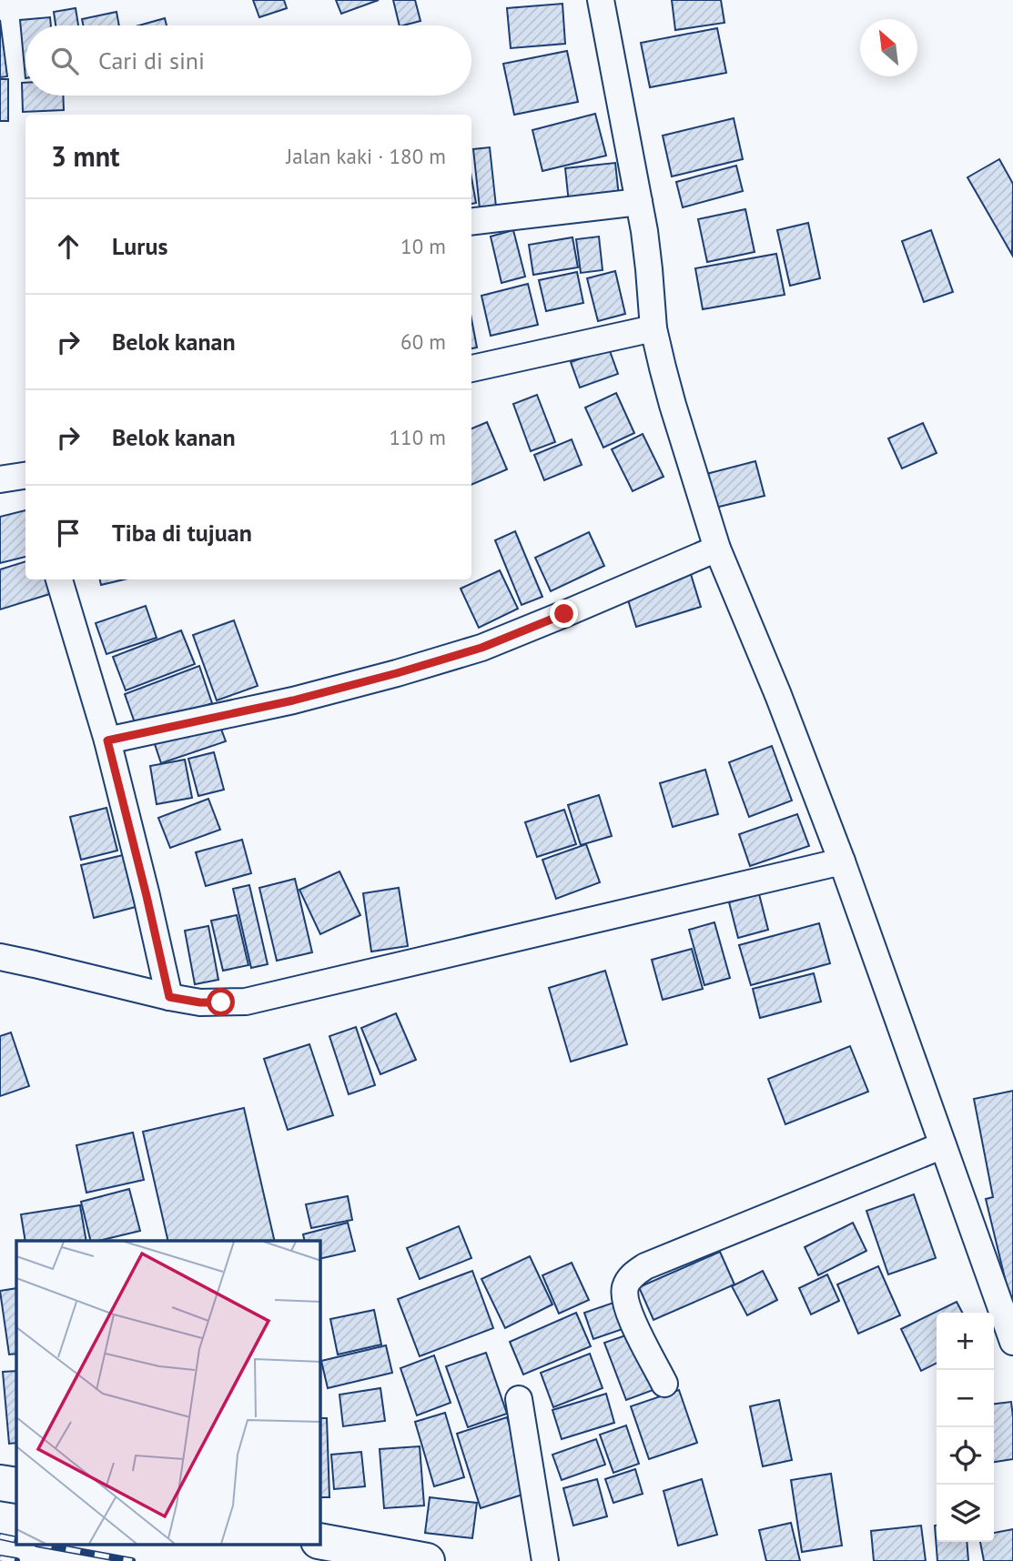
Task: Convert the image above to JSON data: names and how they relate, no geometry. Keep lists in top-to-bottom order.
{
  "north": "top left",
  "page": {
    "search": "Cari di sini",
    "heading": ["3 mnt", "Jalan kaki · 180 m"],
    "list": [
      ["Lurus", "10 m"],
      ["Belok kanan", "60 m"],
      ["Belok kanan", "110 m"],
      "Tiba di tujuan"
    ],
    "map_buttons": ["+", "−"]
  }
}
